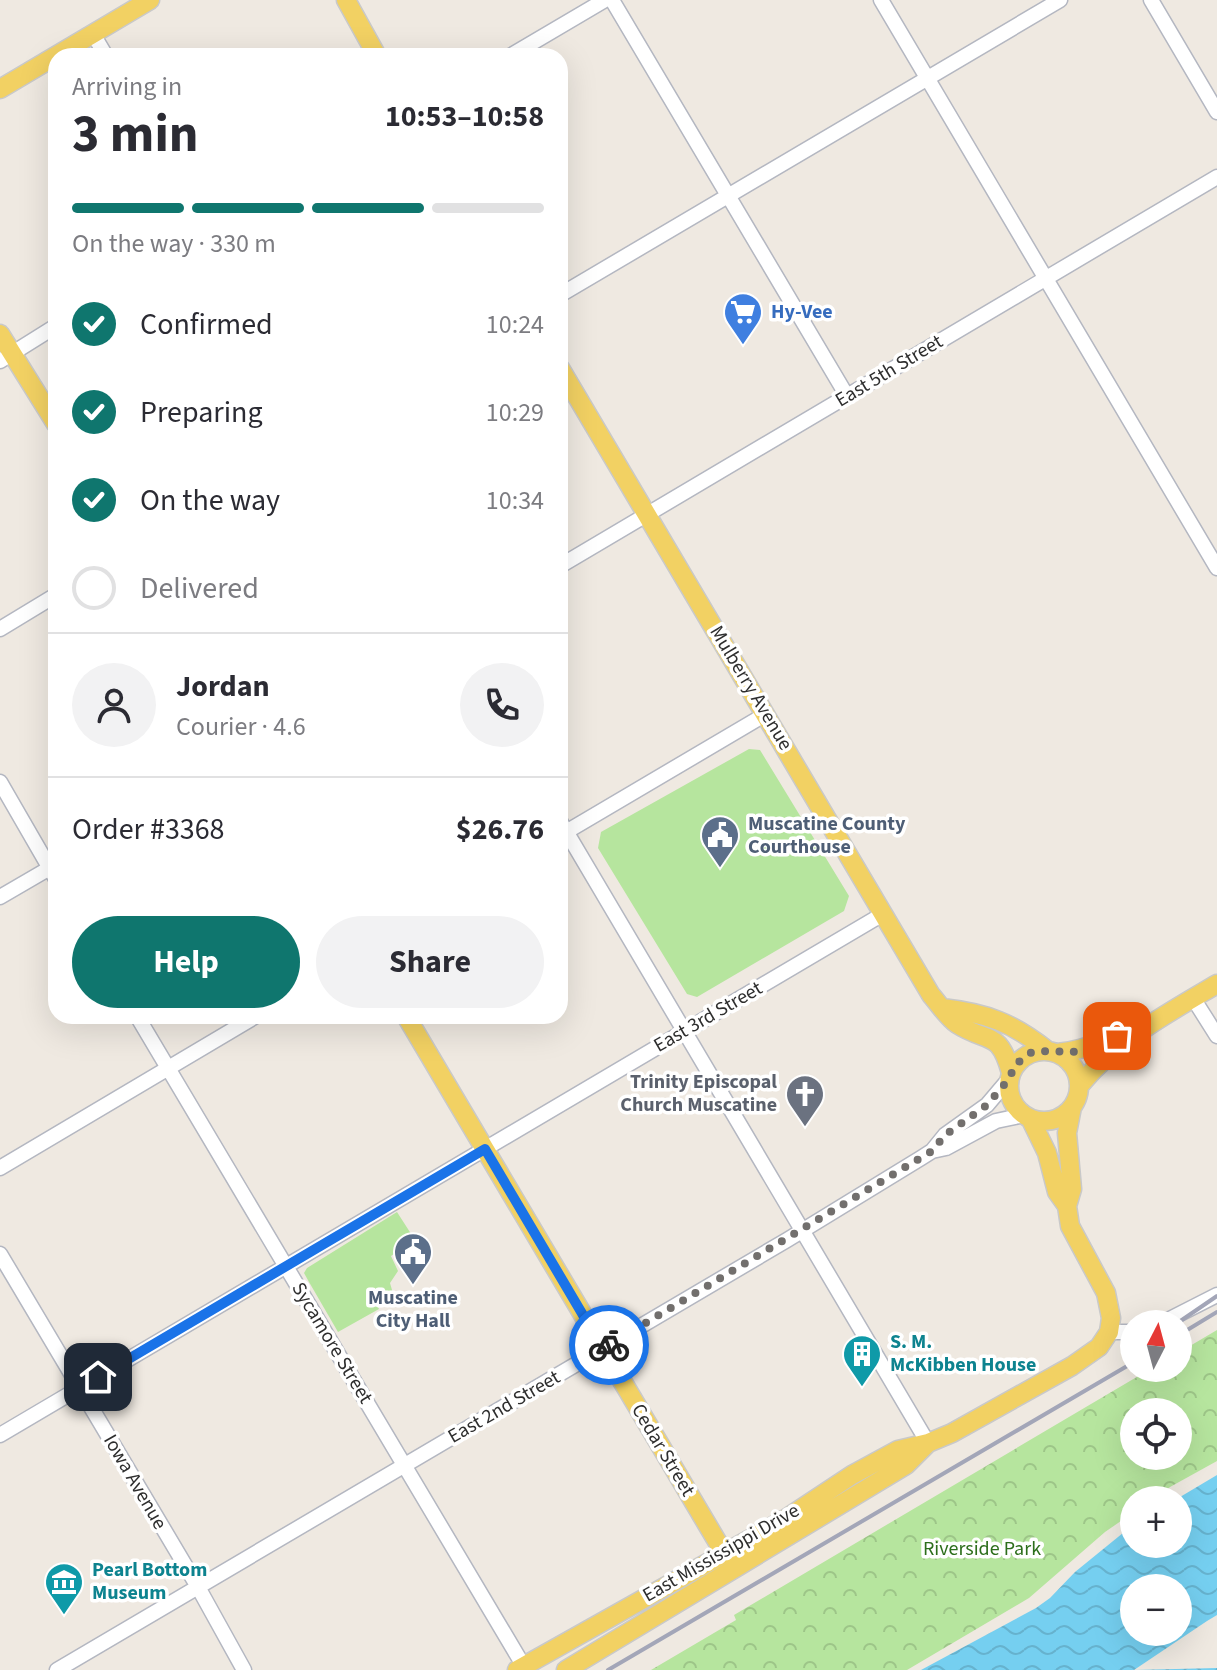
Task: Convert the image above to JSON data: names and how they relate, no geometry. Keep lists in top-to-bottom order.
{
  "streets": {
    "main road": ["Mulberry Avenue", "Cedar Street", "East Mississippi Drive"],
    "street": [
      "East 5th Street",
      "East 3rd Street",
      "Sycamore Street",
      "East 2nd Street",
      "Iowa Avenue"
    ]
  },
  "crossings": [
    ["East 5th Street", "Mulberry Avenue"],
    ["Mulberry Avenue", "East 3rd Street"],
    ["Mulberry Avenue", "East 2nd Street"],
    ["East 3rd Street", "Sycamore Street"],
    ["East 3rd Street", "Cedar Street"],
    ["East 3rd Street", "Iowa Avenue"],
    ["Sycamore Street", "East 2nd Street"],
    ["Sycamore Street", "East Mississippi Drive"],
    ["East 2nd Street", "Cedar Street"],
    ["East 2nd Street", "Iowa Avenue"],
    ["Cedar Street", "East Mississippi Drive"]
  ],
  "parks": ["Riverside Park"],
  "places": {
    "supermarket": ["Hy-Vee"],
    "public building": ["Muscatine County Courthouse", "Muscatine City Hall"],
    "church": ["Trinity Episcopal Church Muscatine"],
    "building": ["S. M. McKibben House"],
    "museum": ["Pearl Bottom Museum"]
  },
  "north": "top",
  "page": {
    "heading": ["3 min", "Arriving in", "10:53–10:58"],
    "panel": [
      "Jordan",
      "Courier · 4.6",
      "Order #3368",
      "$26.76"
    ],
    "bar": "On the way · 330 m",
    "list": [
      ["Confirmed", "10:24"],
      ["Preparing", "10:29"],
      ["On the way", "10:34"],
      "Delivered"
    ],
    "buttons": ["Help", "Share"],
    "map_buttons": ["+", "−"]
  }
}
